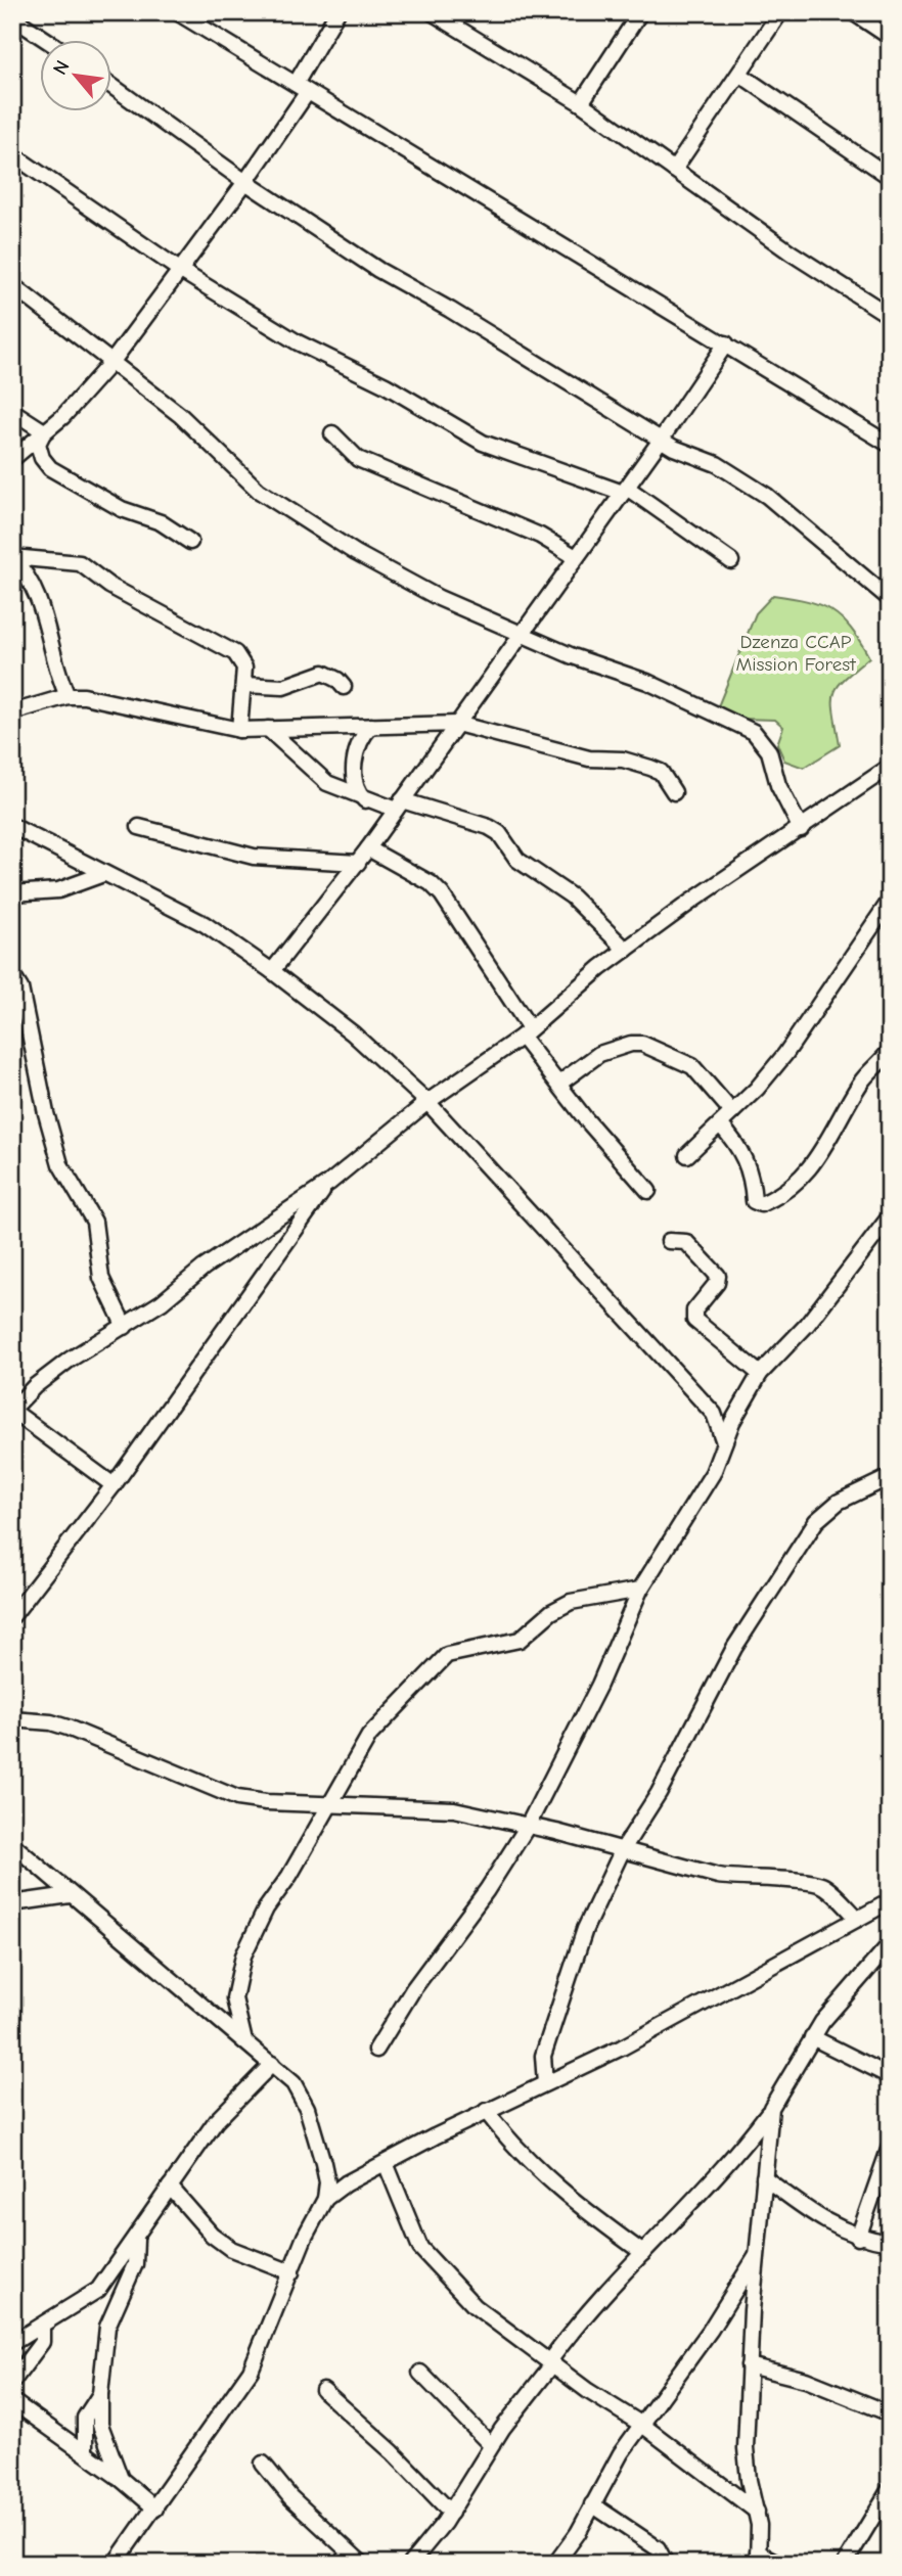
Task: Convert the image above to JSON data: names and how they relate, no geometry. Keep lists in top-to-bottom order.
{
  "parks": ["Dzenza CCAP Mission Forest"],
  "north": "top left"
}
